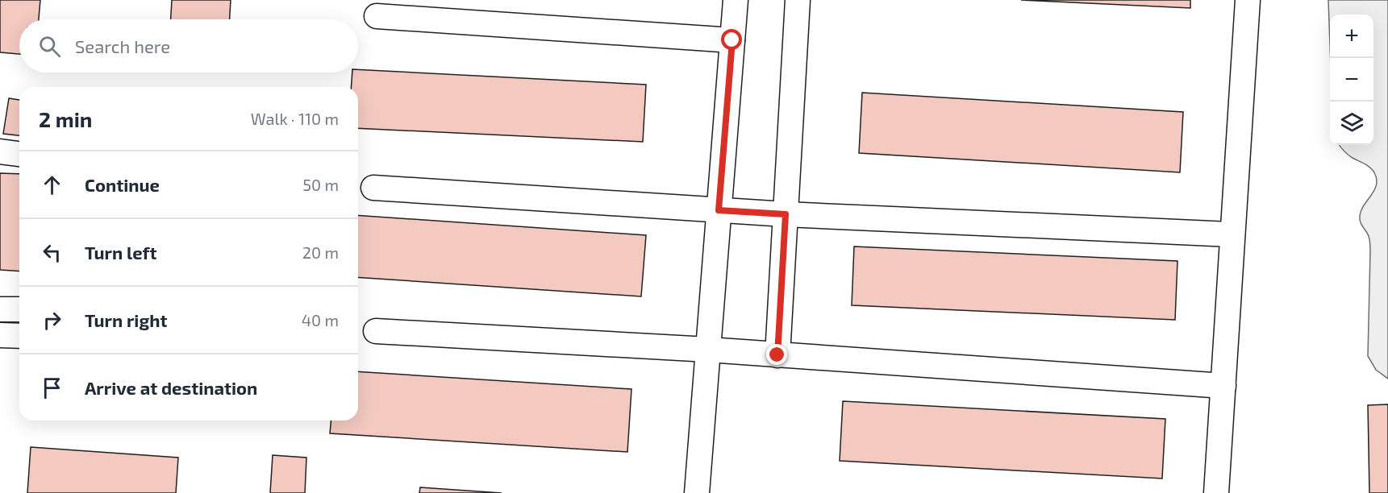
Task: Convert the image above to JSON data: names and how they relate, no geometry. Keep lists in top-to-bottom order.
{
  "page": {
    "map_buttons": ["+", "−"],
    "search": "Search here",
    "heading": ["2 min", "Walk · 110 m"],
    "list": [
      ["Continue", "50 m"],
      ["Turn left", "20 m"],
      ["Turn right", "40 m"],
      "Arrive at destination"
    ]
  }
}
